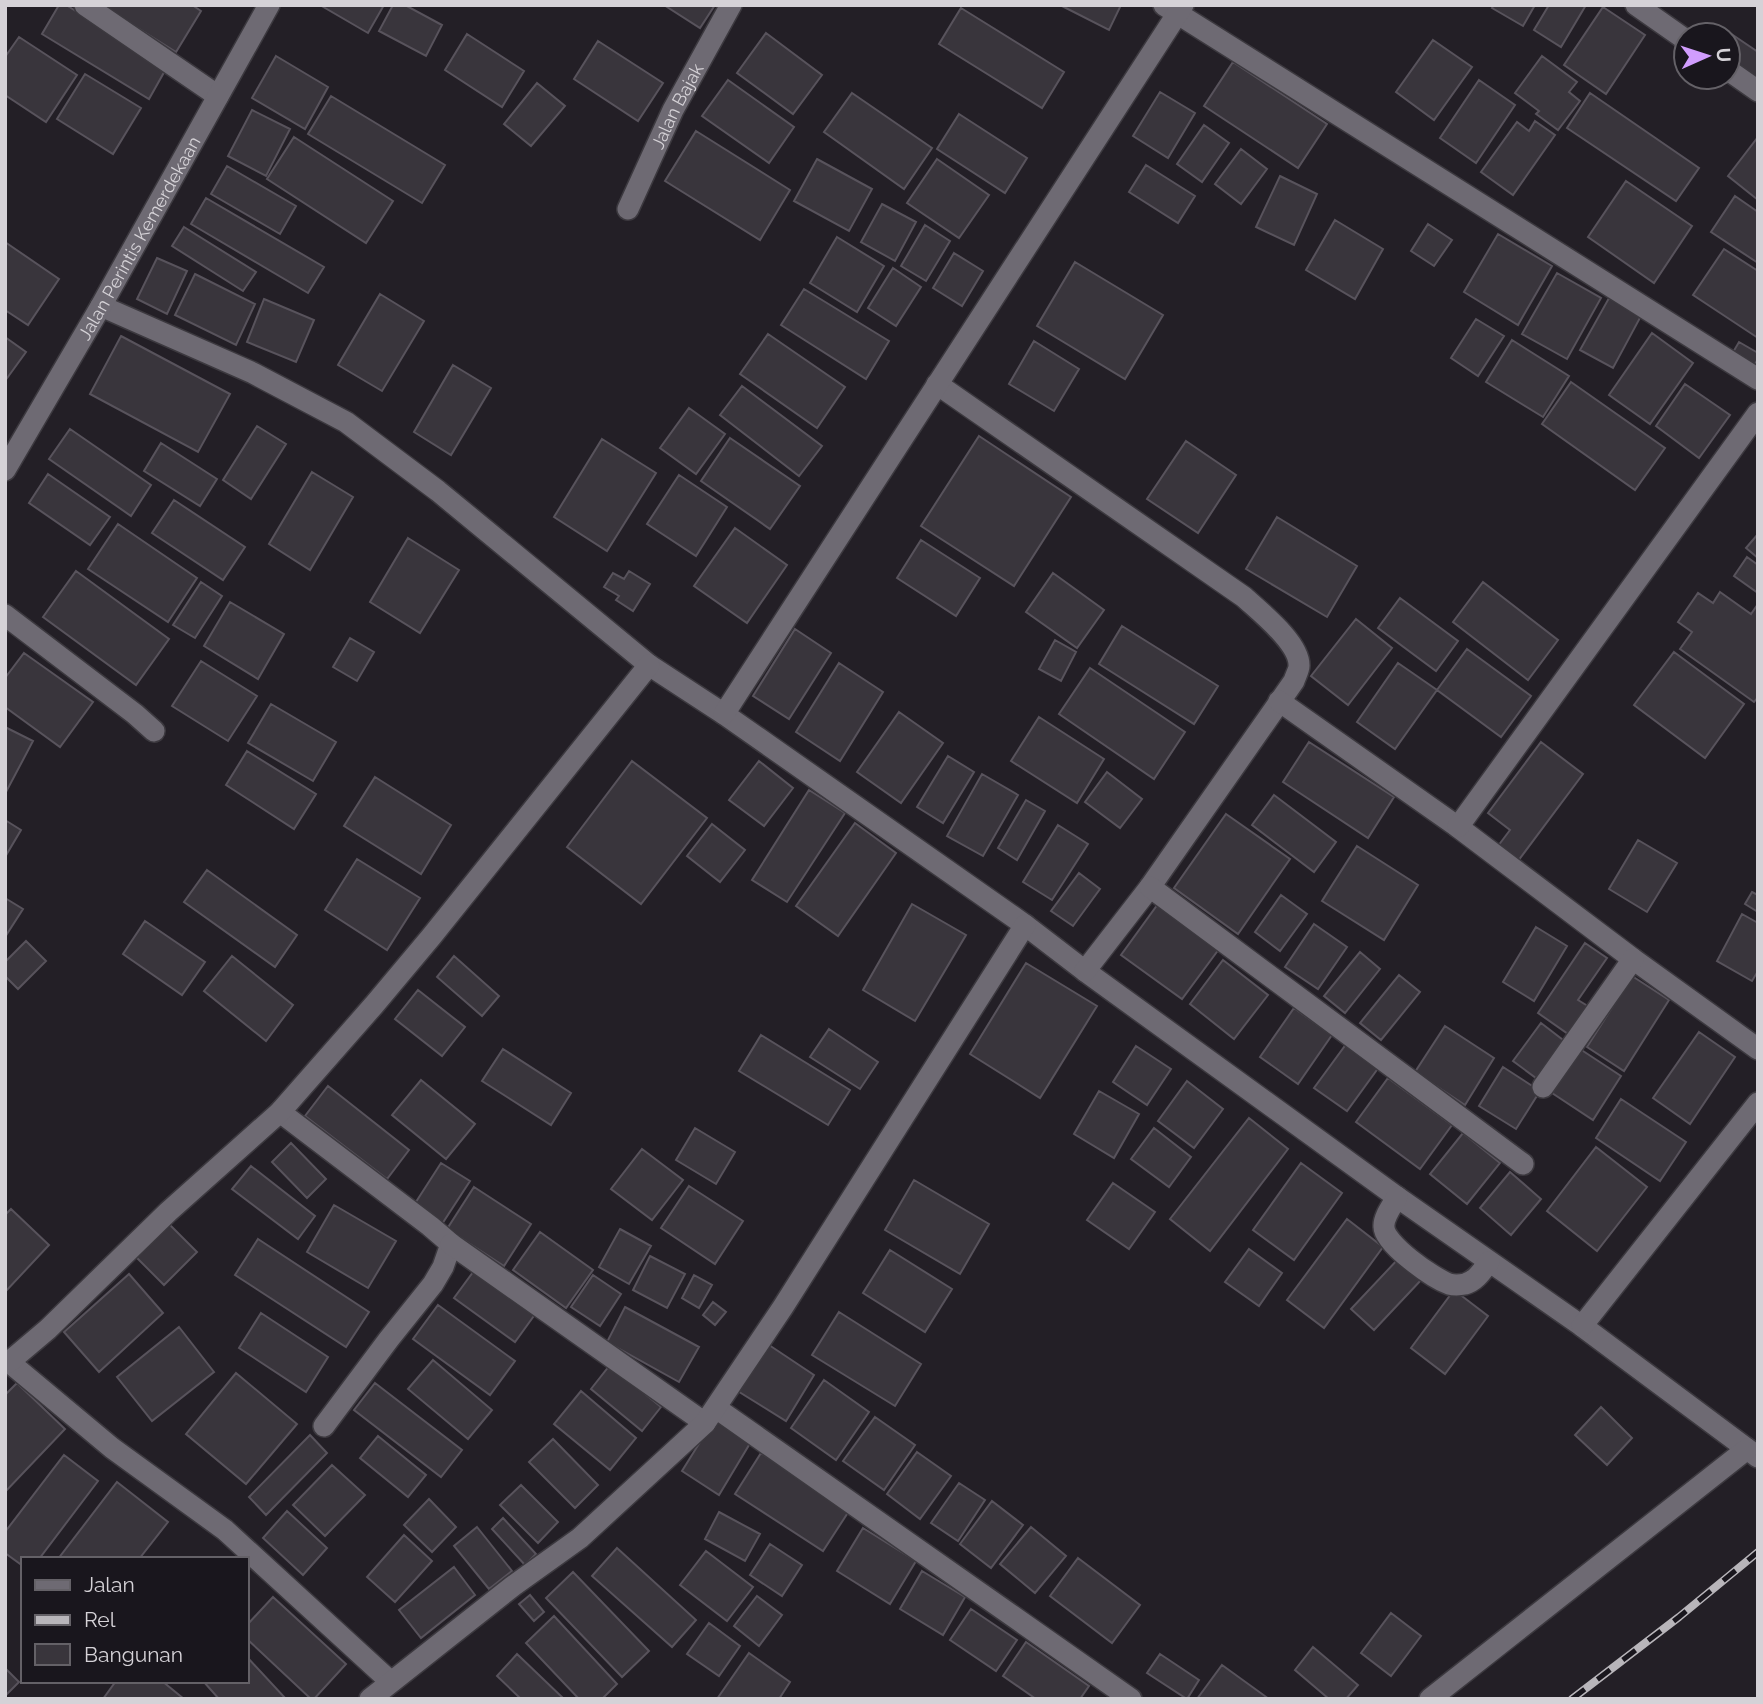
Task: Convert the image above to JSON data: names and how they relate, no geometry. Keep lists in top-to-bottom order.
{
  "streets": {
    "street": ["Jalan Bajak", "Jalan Perintis Kemerdekaan"]
  },
  "legend": ["Jalan", "Rel", "Bangunan"],
  "north": "right"
}
